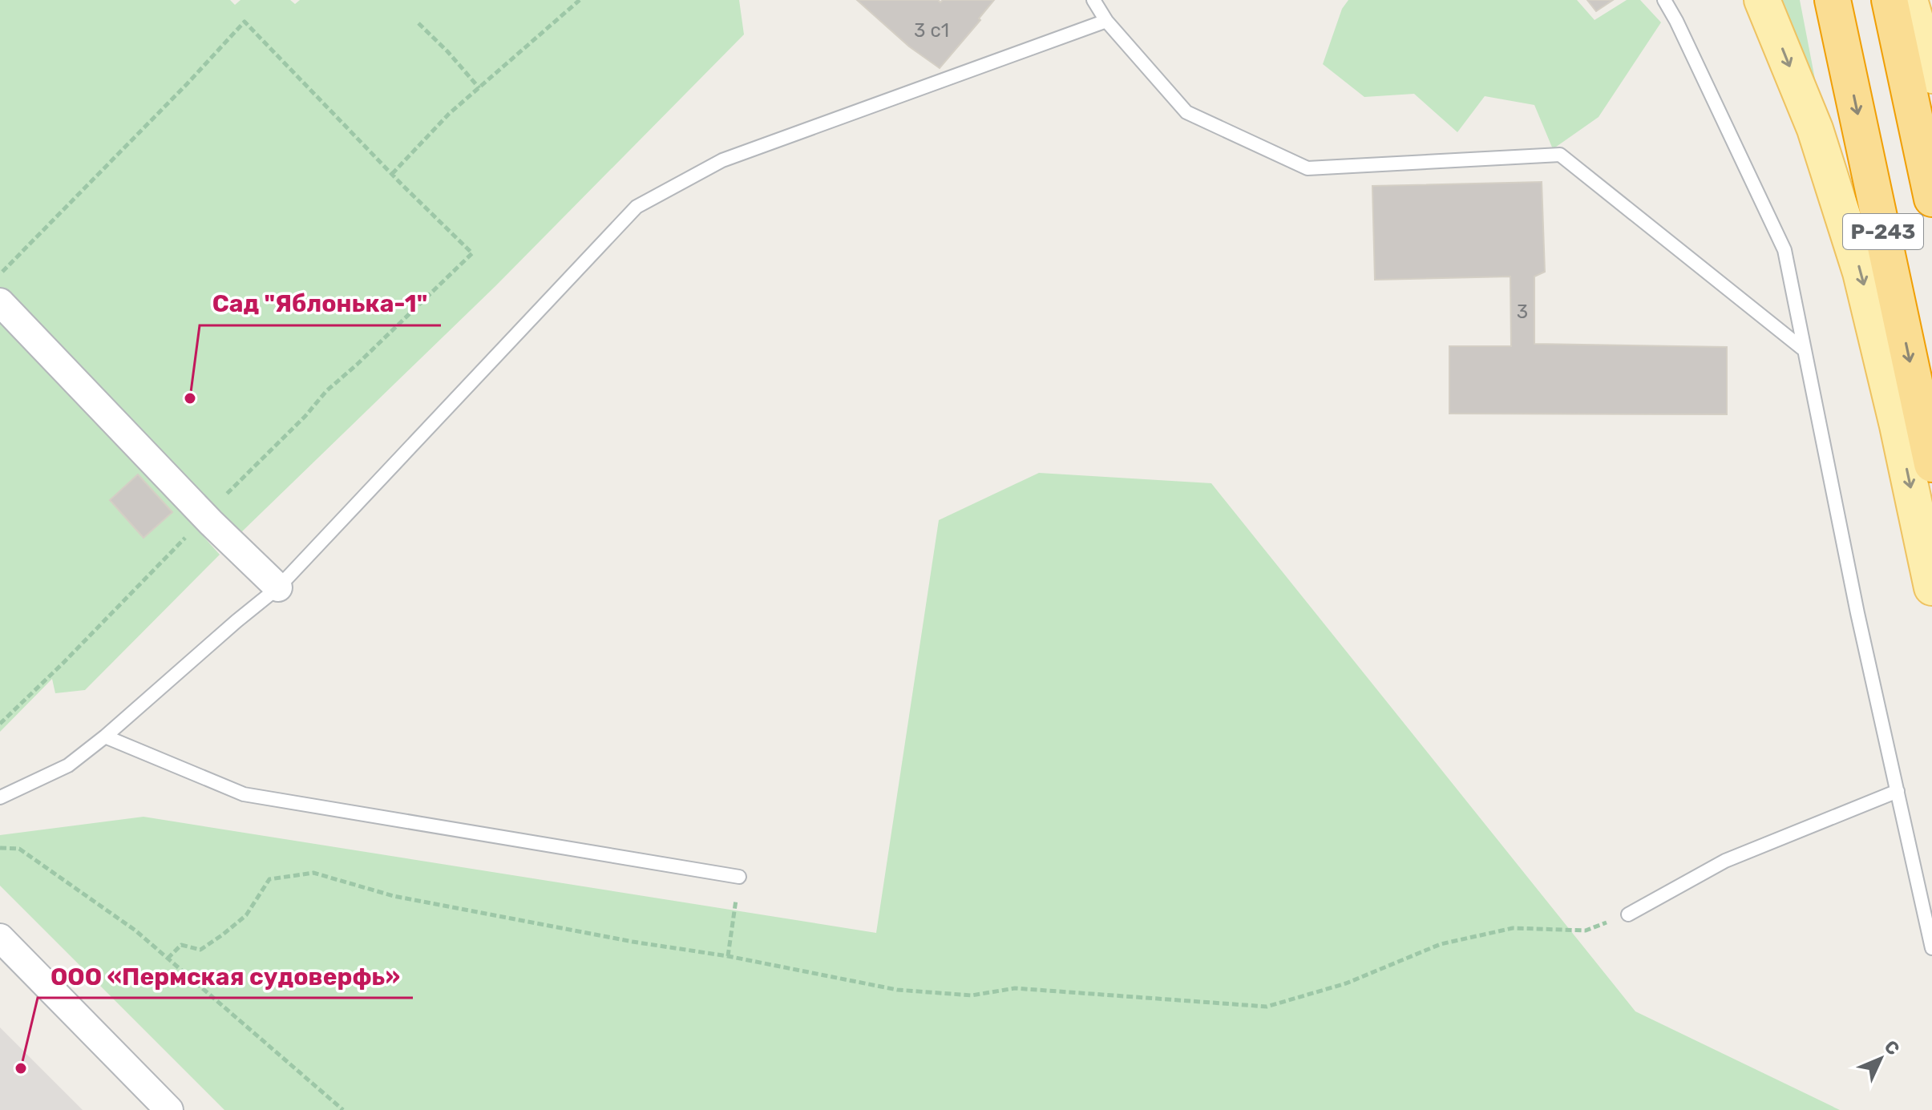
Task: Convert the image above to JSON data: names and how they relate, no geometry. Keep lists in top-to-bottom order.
{
  "streets": {
    "highway": ["Р-243"]
  },
  "places": ["Сад \"Яблонька-1\"", "ООО «Пермская судоверфь»"],
  "house_numbers": ["3 с1", "3"],
  "north": "top right"
}
